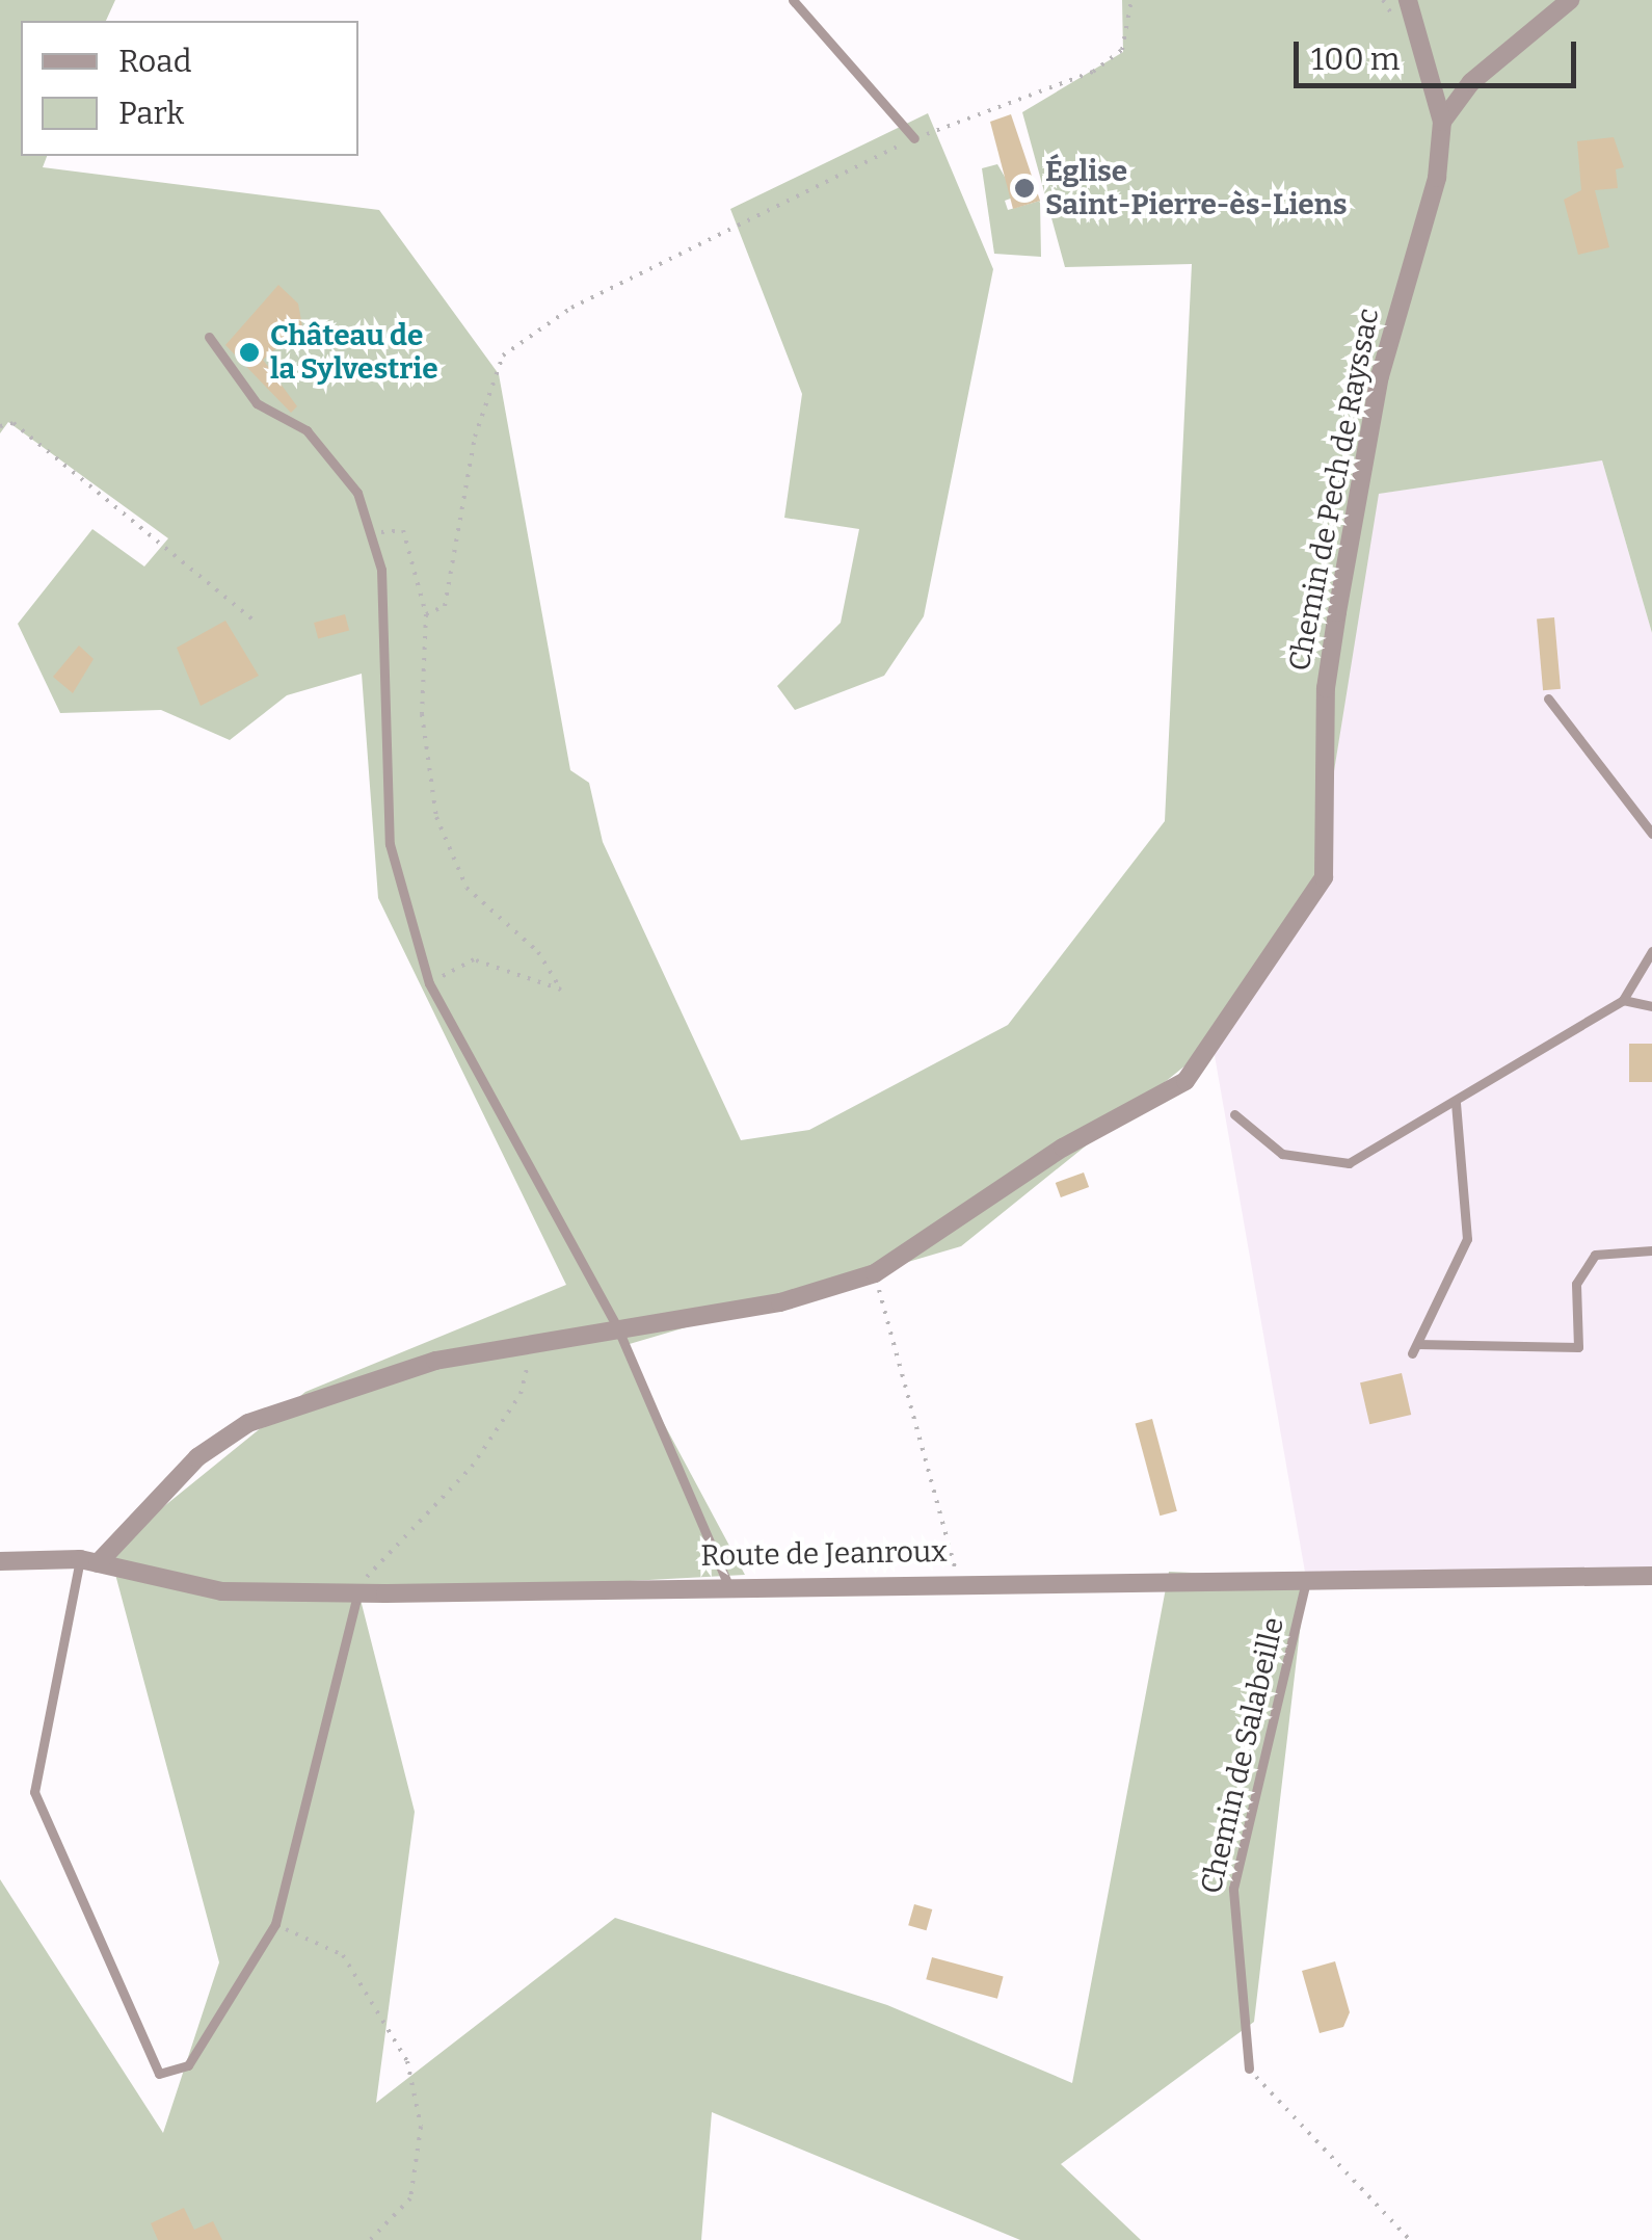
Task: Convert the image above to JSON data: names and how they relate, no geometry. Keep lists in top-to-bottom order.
{
  "streets": {
    "street": ["Chemin de Pech de Rayssac", "Route de Jeanroux"],
    "lane": ["Chemin de Salabeille"]
  },
  "crossings": [
    ["Chemin de Pech de Rayssac", "Route de Jeanroux"],
    ["Route de Jeanroux", "Chemin de Salabeille"]
  ],
  "places": ["Église Saint-Pierre-ès-Liens", "Château de la Sylvestrie"],
  "legend": ["Road", "Park"],
  "scale_bar": "100 m"
}
